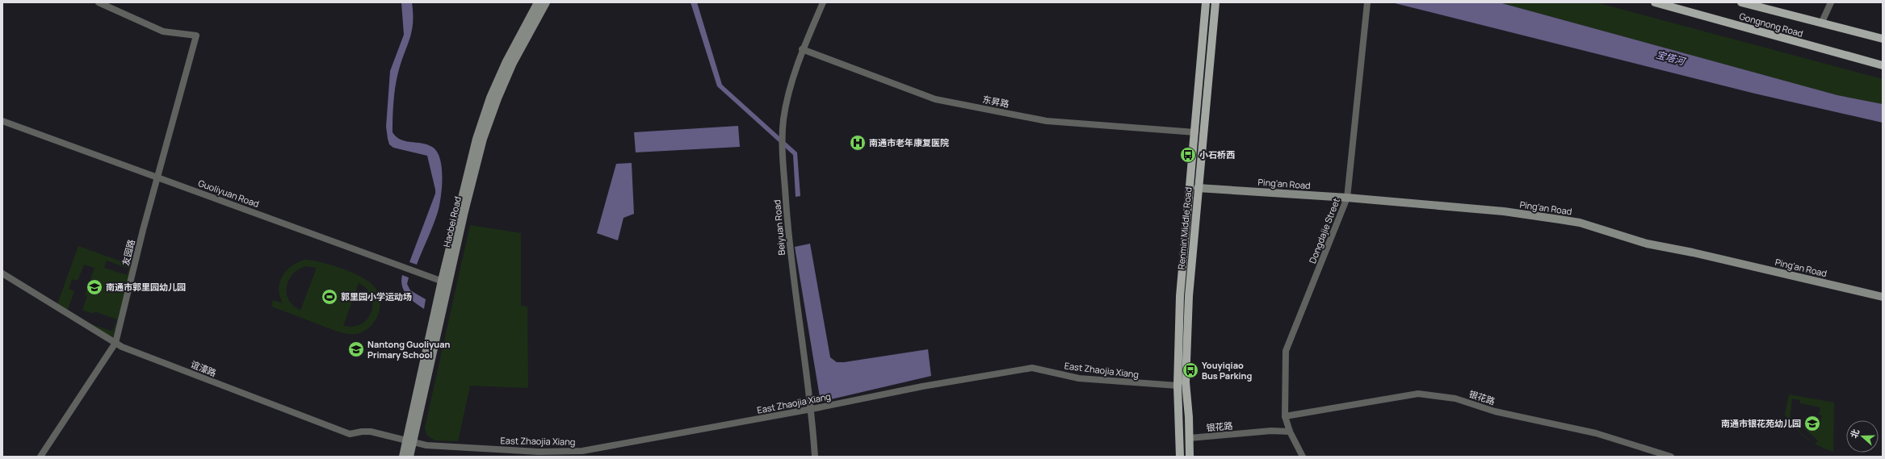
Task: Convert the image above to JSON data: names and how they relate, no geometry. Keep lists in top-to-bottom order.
{
  "streets": {
    "main road": ["Gongnong Road", "Renmin Middle Road"],
    "street": [
      "东昇路",
      "Ping'an Road",
      "Guoliyuan Road",
      "Haobei Road",
      "Beiyuan Road",
      "Dongdajie Street",
      "友园路",
      "谊濠路",
      "East Zhaojia Xiang",
      "银花路"
    ]
  },
  "crossings": [
    ["东昇路", "Beiyuan Road"],
    ["东昇路", "Renmin Middle Road"],
    ["Ping'an Road", "Renmin Middle Road"],
    ["Ping'an Road", "Dongdajie Street"],
    ["Guoliyuan Road", "Haobei Road"],
    ["Guoliyuan Road", "友园路"],
    ["Haobei Road", "谊濠路"],
    ["Haobei Road", "East Zhaojia Xiang"],
    ["Beiyuan Road", "East Zhaojia Xiang"],
    ["Renmin Middle Road", "East Zhaojia Xiang"],
    ["Renmin Middle Road", "银花路"],
    ["Dongdajie Street", "银花路"],
    ["友园路", "谊濠路"],
    ["谊濠路", "East Zhaojia Xiang"]
  ],
  "water": ["宝塔河"],
  "places": {
    "hospital": ["南通市老年康复医院"],
    "bus stop": ["小石桥西", "Youyiqiao Bus Parking"],
    "school or university": ["南通市郭里园幼儿园", "Nantong Guoliyuan Primary School", "南通市银花苑幼儿园"],
    "sports": ["郭里园小学运动场"]
  },
  "north": "left"
}
